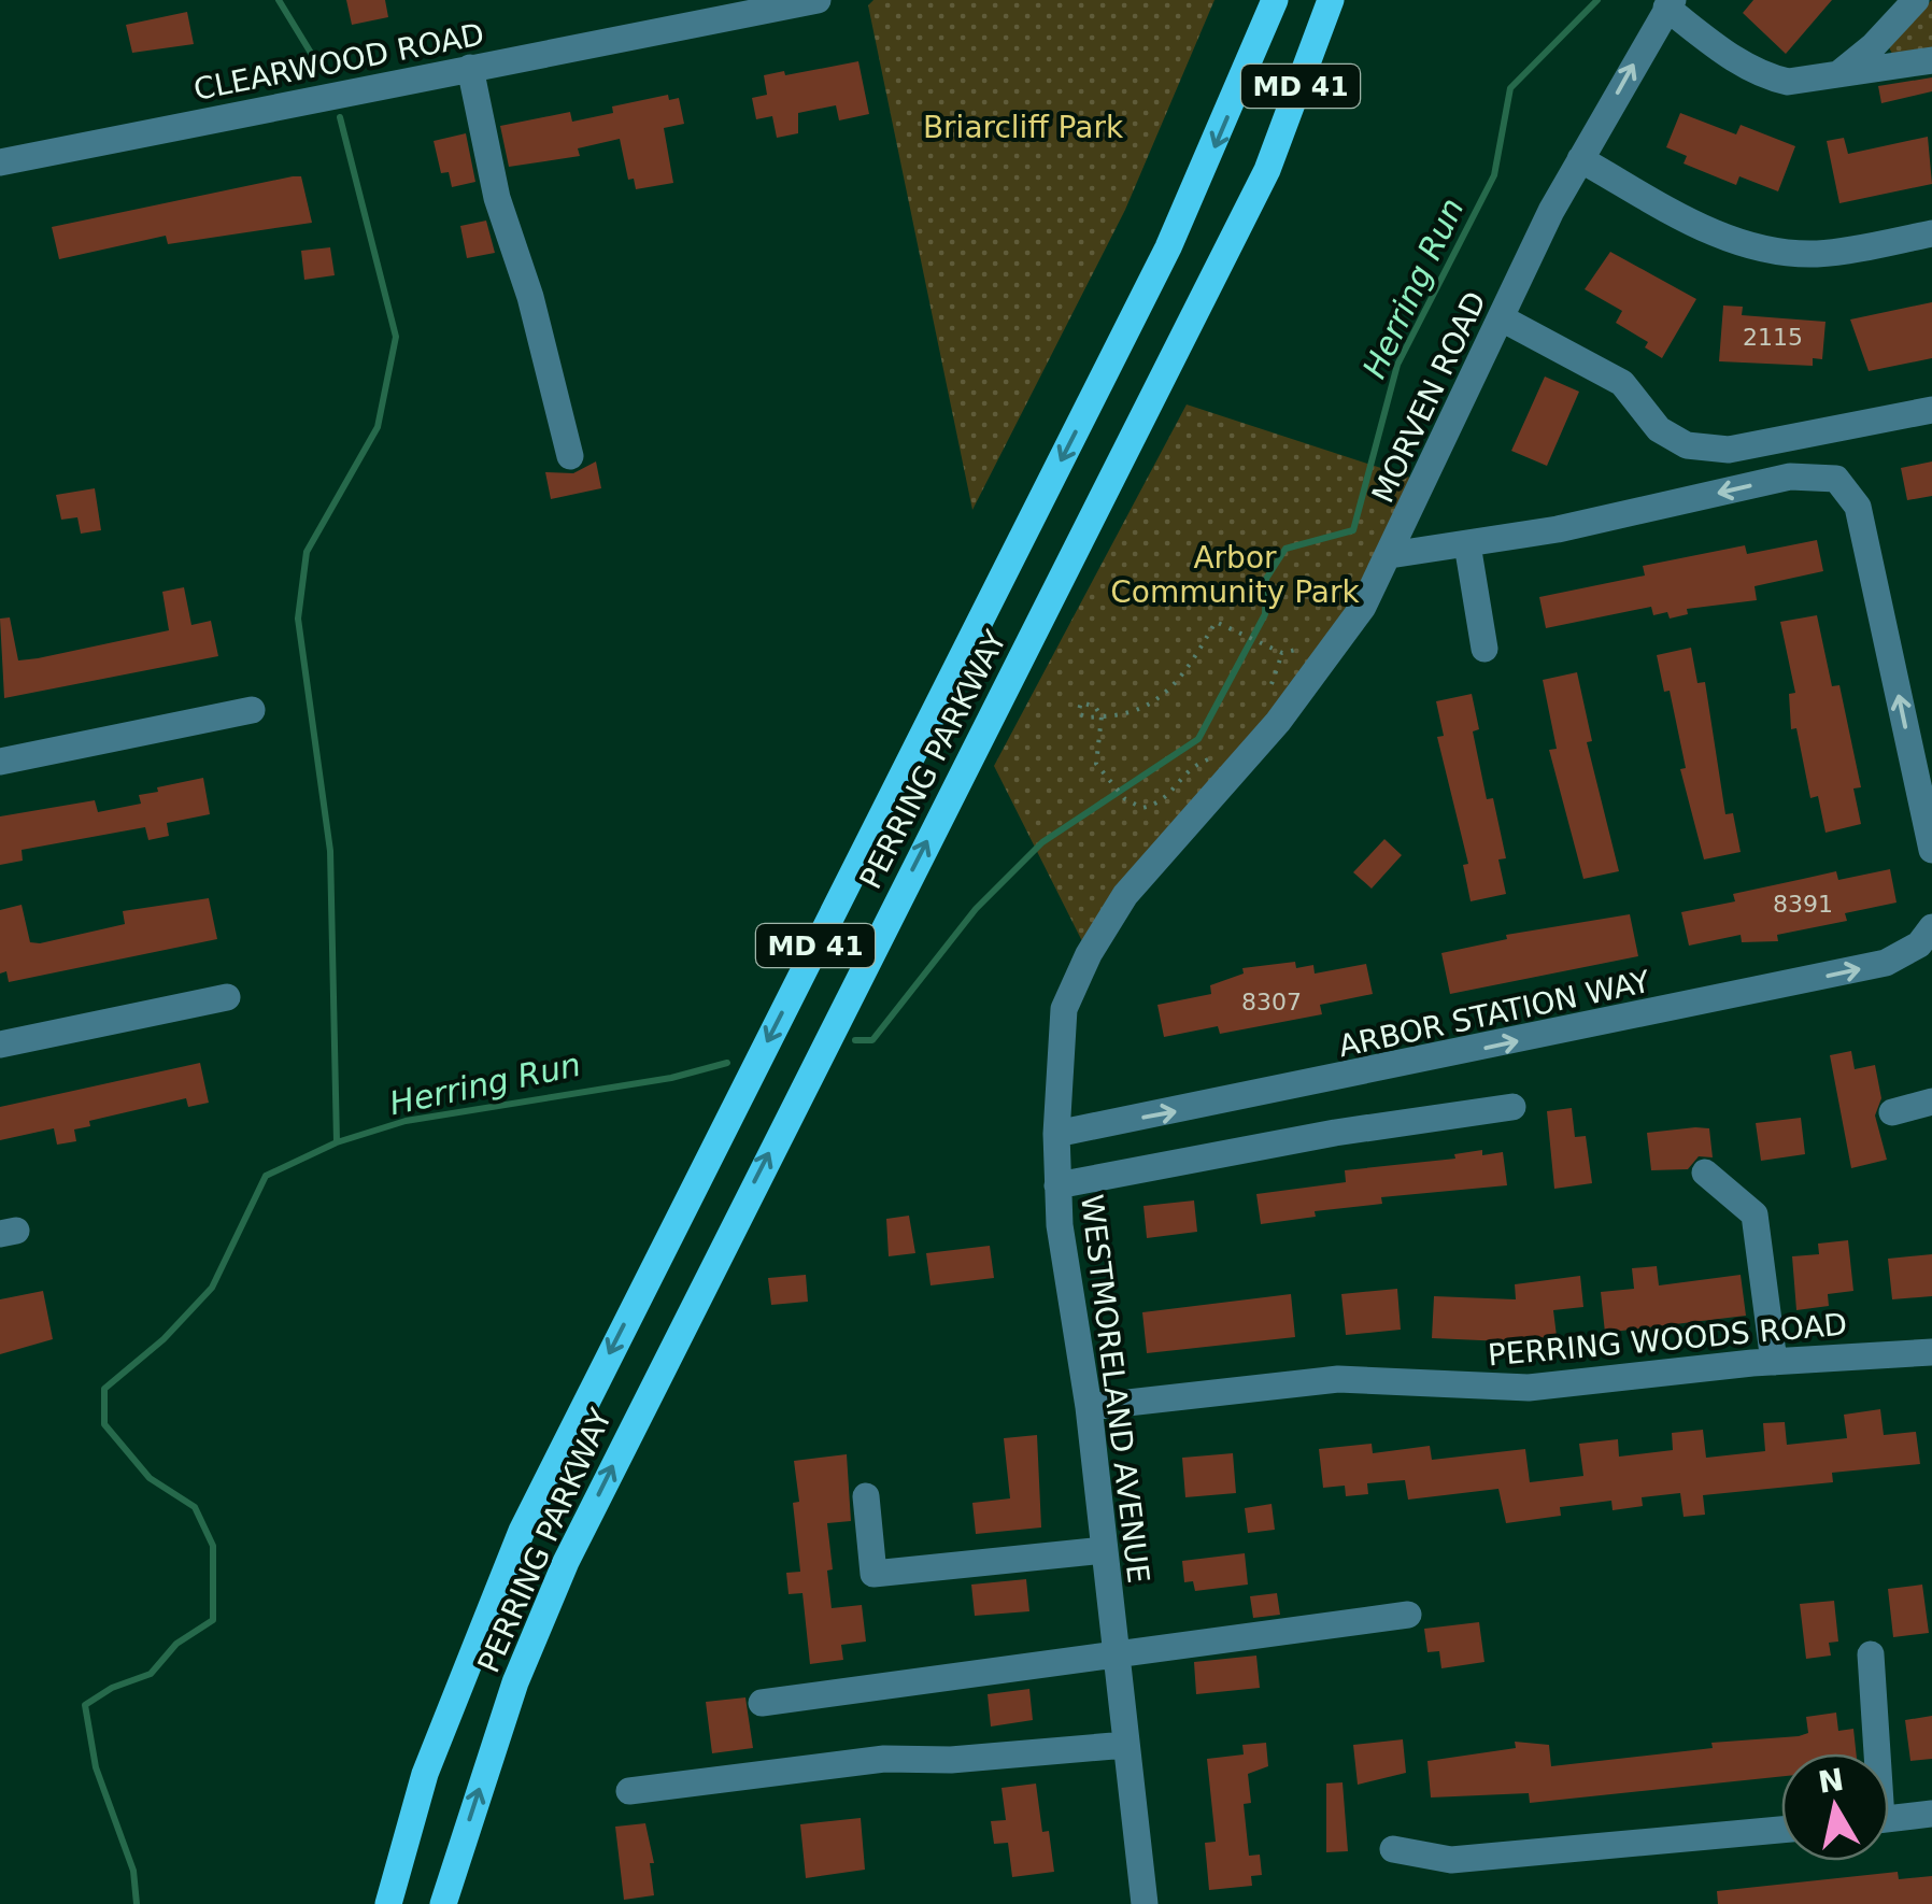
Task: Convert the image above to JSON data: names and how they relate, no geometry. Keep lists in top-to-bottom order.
{
  "streets": {
    "main road": ["MD 41", "PERRING PARKWAY"],
    "street": [
      "CLEARWOOD ROAD",
      "MORVEN ROAD",
      "ARBOR STATION WAY",
      "PERRING WOODS ROAD",
      "WESTMORELAND AVENUE"
    ]
  },
  "crossings": [
    ["MORVEN ROAD", "WESTMORELAND AVENUE"],
    ["ARBOR STATION WAY", "WESTMORELAND AVENUE"],
    ["PERRING WOODS ROAD", "WESTMORELAND AVENUE"]
  ],
  "water": ["Herring Run"],
  "parks": ["Briarcliff Park", "Arbor Community Park"],
  "house_numbers": ["2115", "8391", "8307"],
  "north": "top"
}
